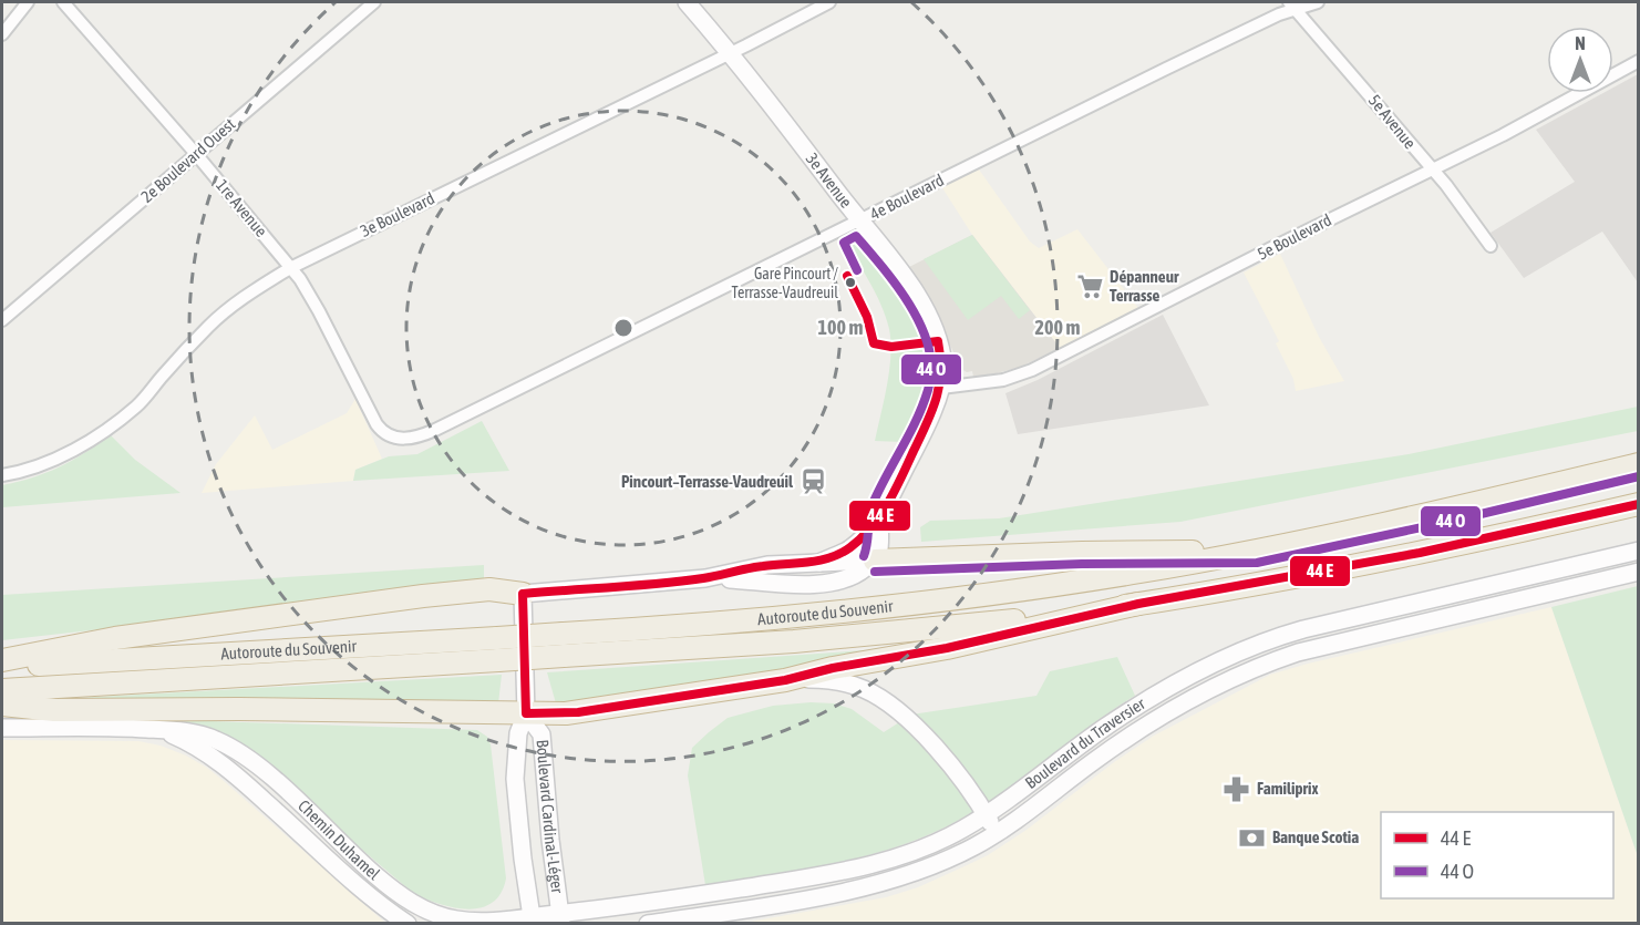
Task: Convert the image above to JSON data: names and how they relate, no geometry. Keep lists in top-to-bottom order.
{
  "streets": {
    "highway": ["Autoroute du Souvenir"],
    "street": [
      "5e Avenue",
      "2e Boulevard Ouest",
      "3e Avenue",
      "4e Boulevard",
      "1re Avenue",
      "3e Boulevard",
      "5e Boulevard",
      "Boulevard du Traversier",
      "Boulevard Cardinal-Léger",
      "Chemin Duhamel"
    ]
  },
  "crossings": [
    ["5e Avenue", "4e Boulevard"],
    ["5e Avenue", "5e Boulevard"],
    ["2e Boulevard Ouest", "1re Avenue"],
    ["3e Avenue", "4e Boulevard"],
    ["3e Avenue", "3e Boulevard"],
    ["3e Avenue", "5e Boulevard"],
    ["3e Avenue", "Boulevard Cardinal-Léger"],
    ["4e Boulevard", "1re Avenue"],
    ["1re Avenue", "3e Boulevard"],
    ["Boulevard du Traversier", "Boulevard Cardinal-Léger"],
    ["Boulevard du Traversier", "Chemin Duhamel"],
    ["Boulevard Cardinal-Léger", "Chemin Duhamel"]
  ],
  "places": {
    "other": ["Gare Pincourt / Terrasse-Vaudreuil"],
    "supermarket": ["Dépanneur Terrasse"],
    "station": ["Pincourt–Terrasse-Vaudreuil"],
    "pharmacy": ["Familiprix"],
    "bank": ["Banque Scotia"]
  },
  "legend": ["44 E", "44 O"],
  "north": "top",
  "rings": ["100 m", "200 m"]
}
